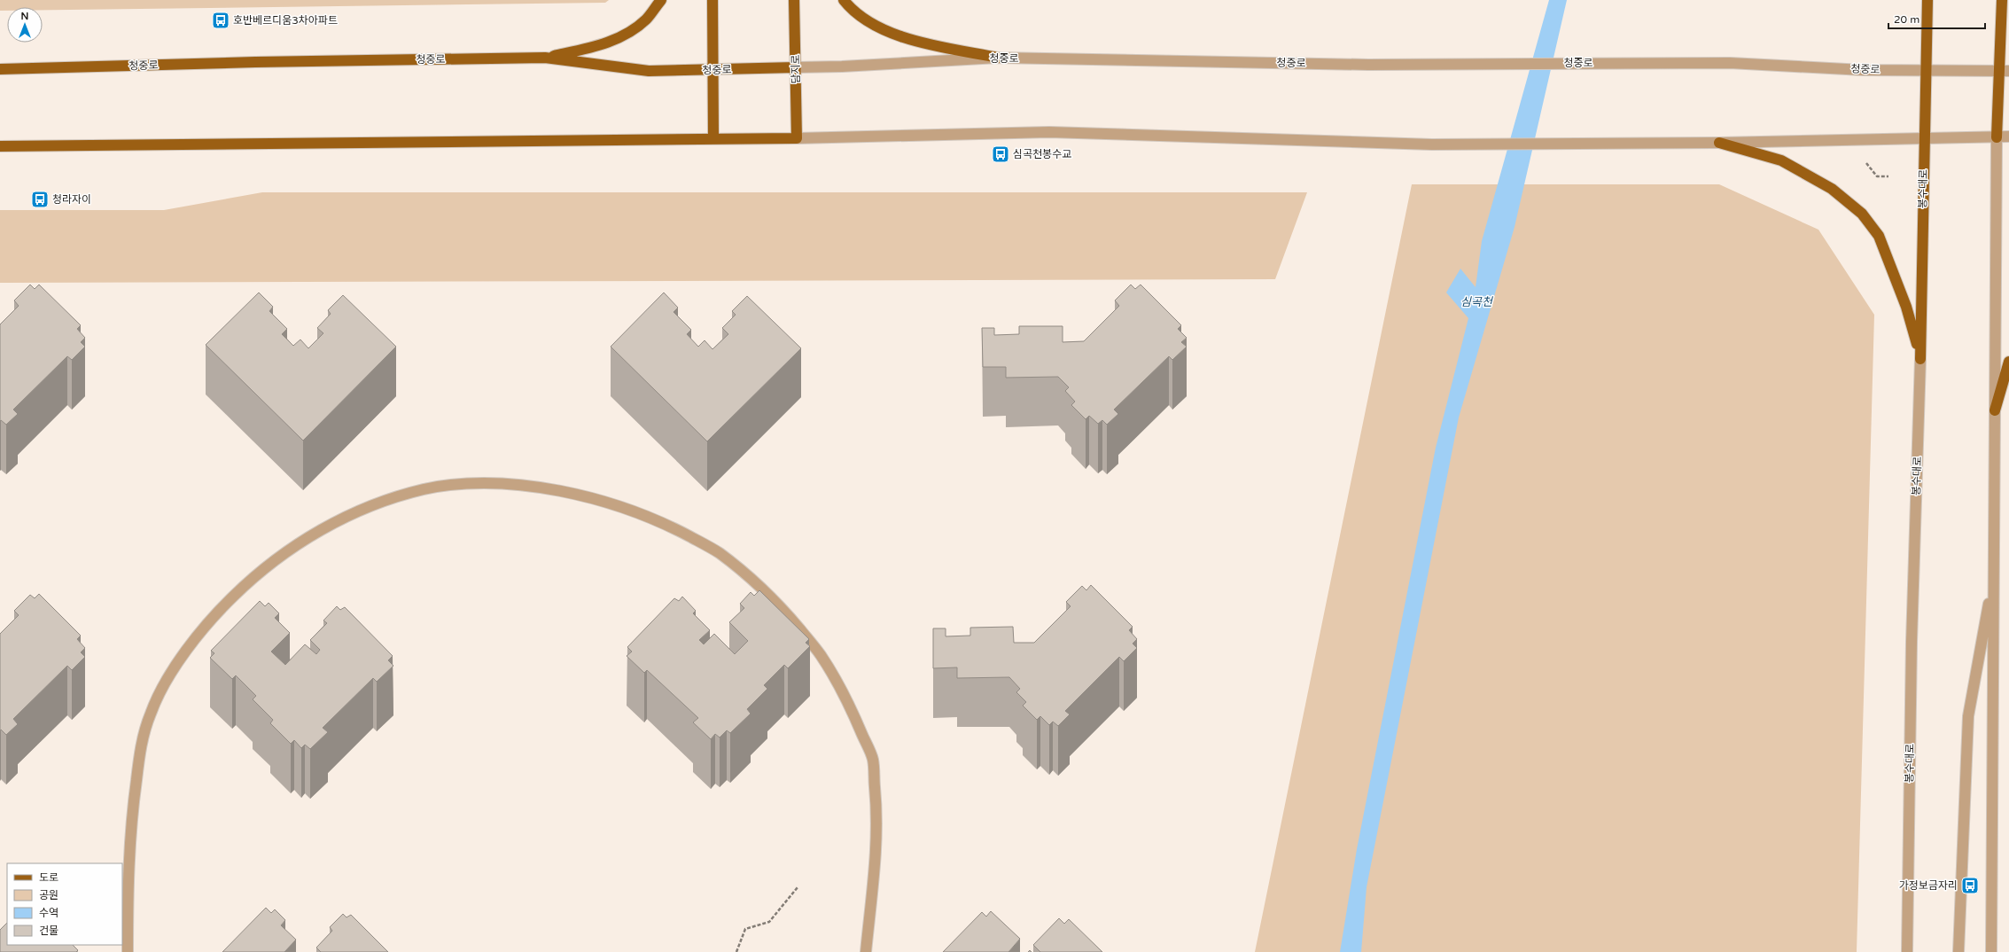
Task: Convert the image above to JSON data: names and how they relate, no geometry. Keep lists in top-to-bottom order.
{
  "streets": {
    "main road": ["청중로", "담지로", "봉수대로"]
  },
  "crossings": [
    ["청중로", "담지로"],
    ["청중로", "봉수대로"]
  ],
  "water": ["심곡천"],
  "places": {
    "bus stop": [
      "호반베르디움3차아파트",
      "심곡천봉수교",
      "청라자이",
      "가정보금자리"
    ]
  },
  "legend": [
    "도로",
    "공원",
    "수역",
    "건물"
  ],
  "scale_bar": "20 m",
  "north": "top"
}
